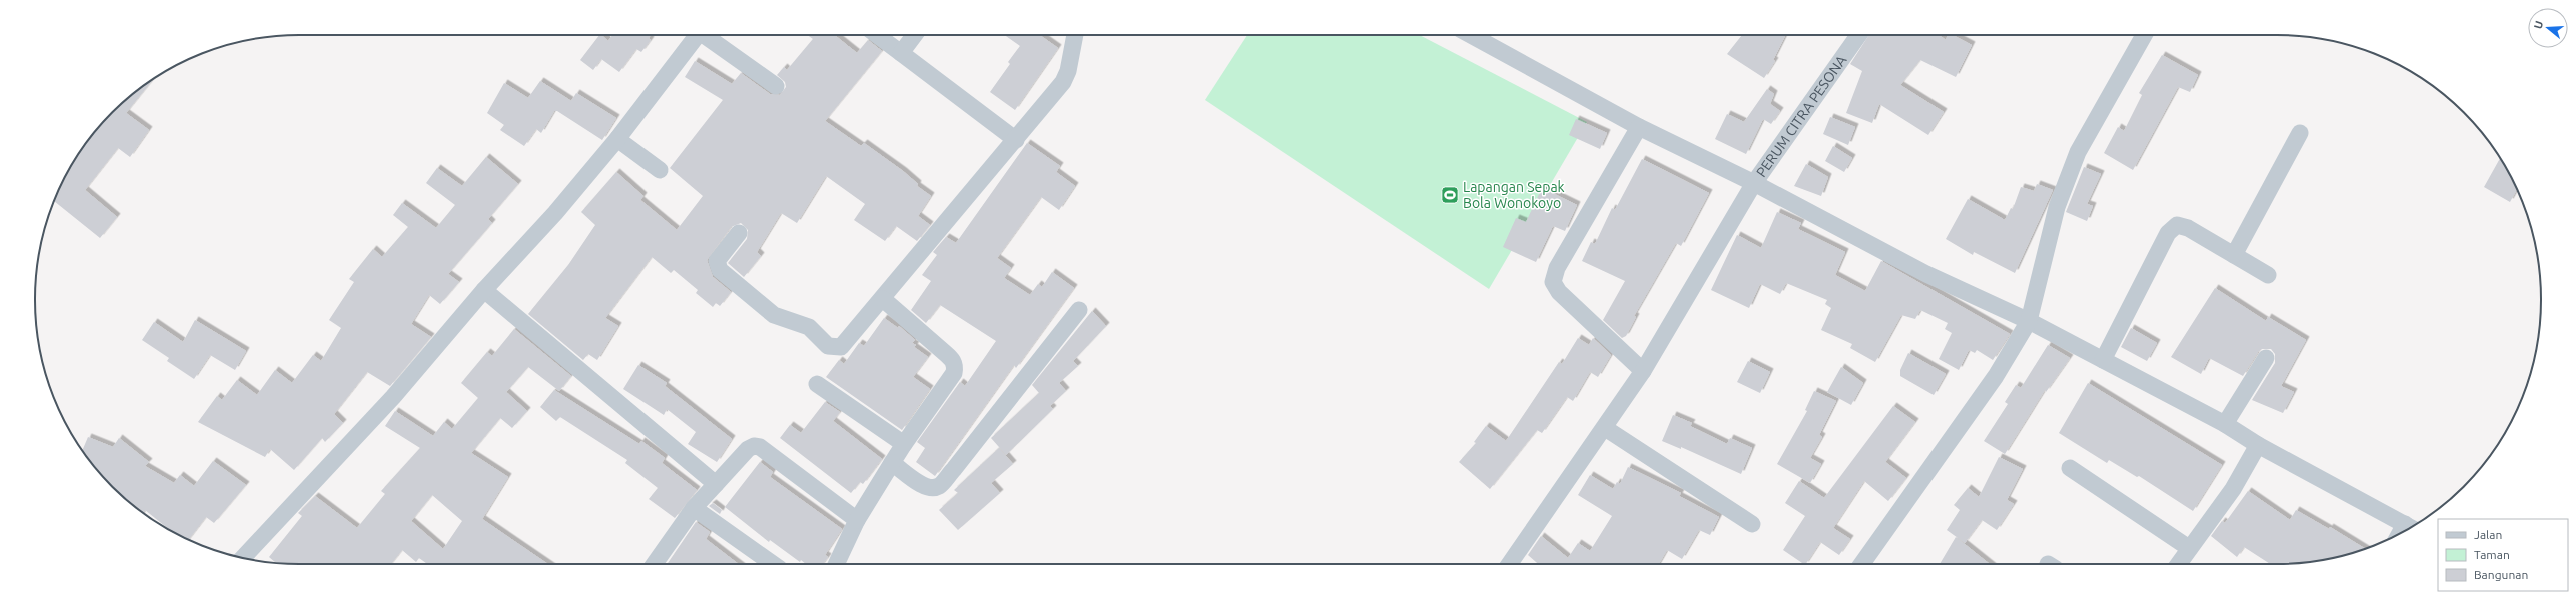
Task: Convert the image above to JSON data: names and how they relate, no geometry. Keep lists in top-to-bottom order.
{
  "streets": {
    "street": ["PERUM CITRA PESONA"]
  },
  "places": {
    "sports": ["Lapangan Sepak Bola Wonokoyo"]
  },
  "legend": ["Jalan", "Taman", "Bangunan"],
  "north": "left"
}
